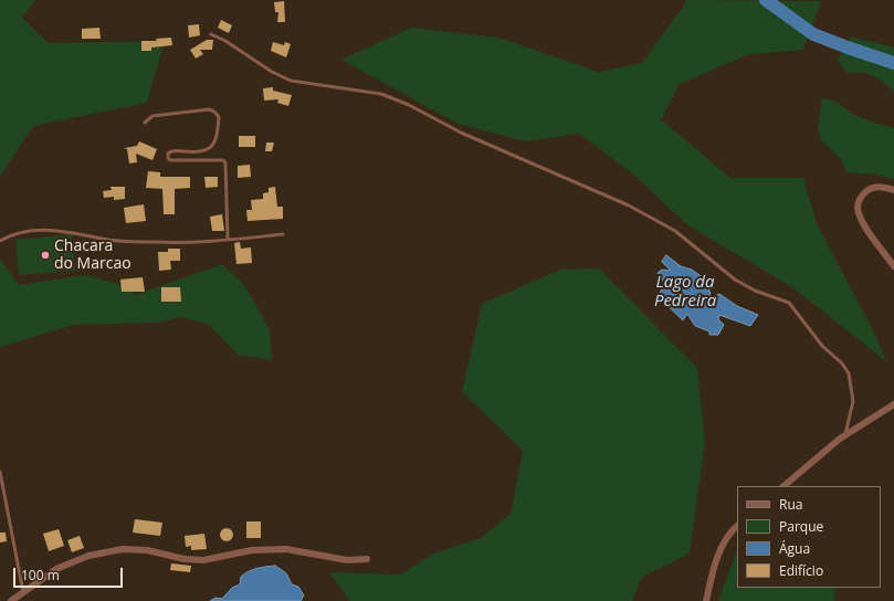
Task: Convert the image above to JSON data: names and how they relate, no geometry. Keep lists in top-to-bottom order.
{
  "water": ["Lago da Pedreira"],
  "places": ["Chacara do Marcao"],
  "legend": [
    "Rua",
    "Parque",
    "Água",
    "Edifício"
  ],
  "scale_bar": "100 m"
}
